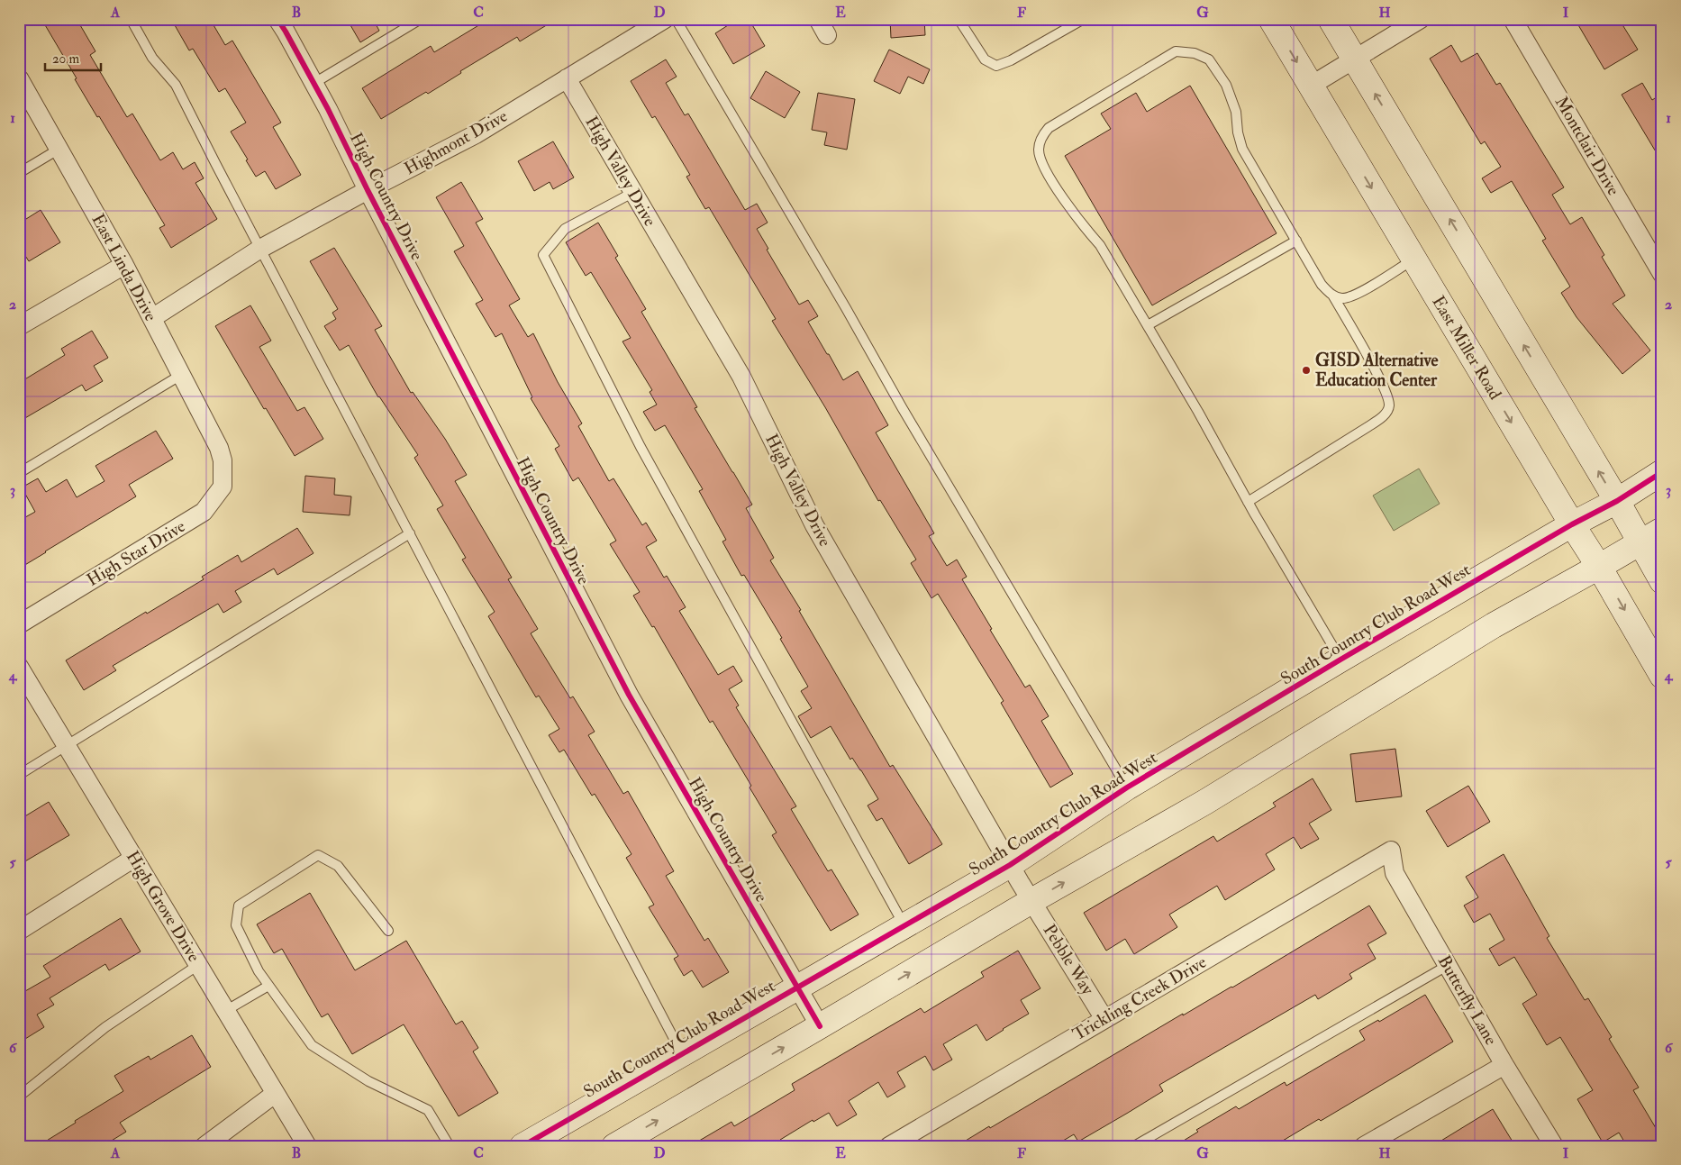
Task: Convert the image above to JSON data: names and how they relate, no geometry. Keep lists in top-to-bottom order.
{
  "streets": {
    "street": [
      "Highmont Drive",
      "Montclair Drive",
      "High Valley Drive",
      "High Country Drive",
      "East Linda Drive",
      "East Miller Road",
      "High Star Drive",
      "South Country Club Road West",
      "High Grove Drive",
      "Pebble Way",
      "Trickling Creek Drive",
      "Butterfly Lane"
    ]
  },
  "crossings": [
    ["Highmont Drive", "High Valley Drive"],
    ["Highmont Drive", "High Country Drive"],
    ["Highmont Drive", "East Linda Drive"],
    ["High Valley Drive", "South Country Club Road West"],
    ["High Valley Drive", "Pebble Way"],
    ["High Country Drive", "South Country Club Road West"],
    ["East Linda Drive", "High Star Drive"],
    ["East Miller Road", "South Country Club Road West"],
    ["Pebble Way", "Trickling Creek Drive"],
    ["Trickling Creek Drive", "Butterfly Lane"]
  ],
  "places": ["GISD Alternative Education Center"],
  "scale_bar": "20 m",
  "grid": {
    "columns": [
      "A",
      "B",
      "C",
      "D",
      "E",
      "F",
      "G",
      "H",
      "I"
    ],
    "rows": [
      "1",
      "2",
      "3",
      "4",
      "5",
      "6"
    ]
  }
}
